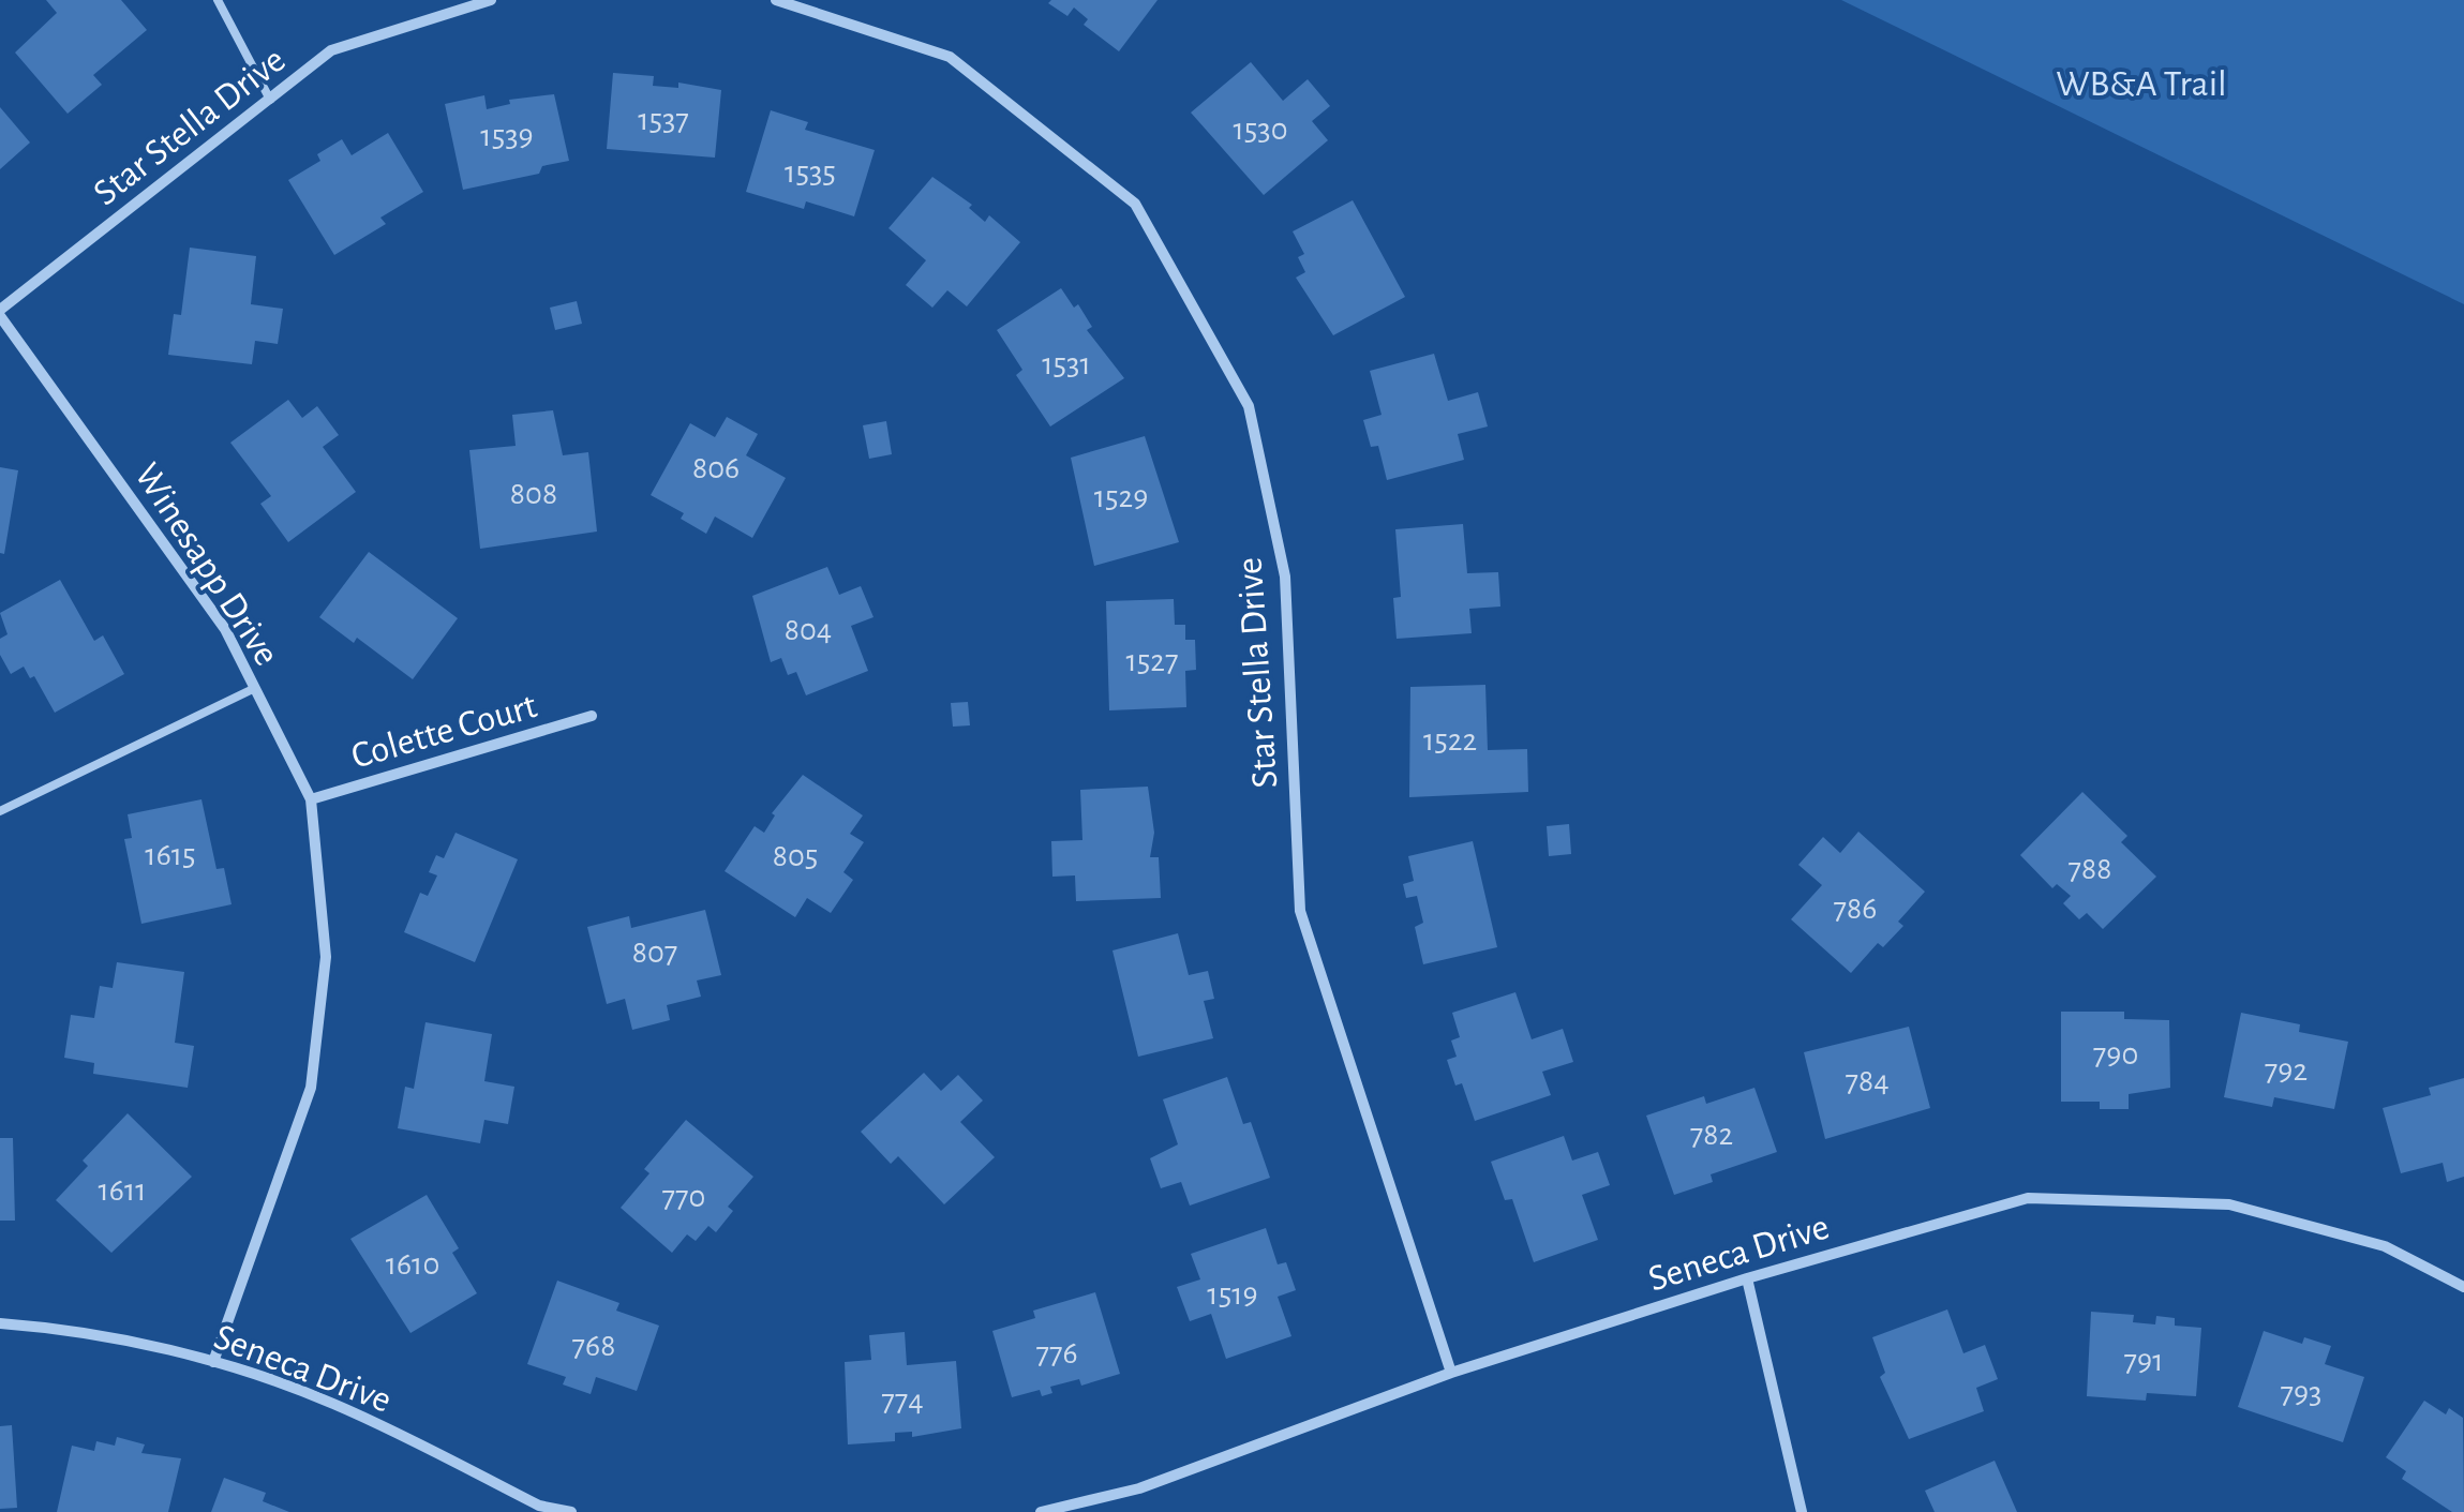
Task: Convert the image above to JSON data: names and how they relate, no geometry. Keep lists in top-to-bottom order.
{
  "streets": {
    "street": [
      "Star Stella Drive",
      "Winesapp Drive",
      "Colette Court",
      "Seneca Drive"
    ]
  },
  "crossings": [
    ["Star Stella Drive", "Winesapp Drive"],
    ["Star Stella Drive", "Seneca Drive"],
    ["Winesapp Drive", "Colette Court"],
    ["Winesapp Drive", "Seneca Drive"]
  ],
  "parks": ["WB&A Trail"],
  "house_numbers": [
    "1537",
    "1530",
    "1539",
    "1535",
    "1531",
    "806",
    "808",
    "1529",
    "804",
    "1527",
    "1522",
    "1615",
    "805",
    "788",
    "786",
    "807",
    "790",
    "792",
    "784",
    "782",
    "1611",
    "770",
    "1610",
    "1519",
    "768",
    "776",
    "791",
    "793",
    "774"
  ]
}
